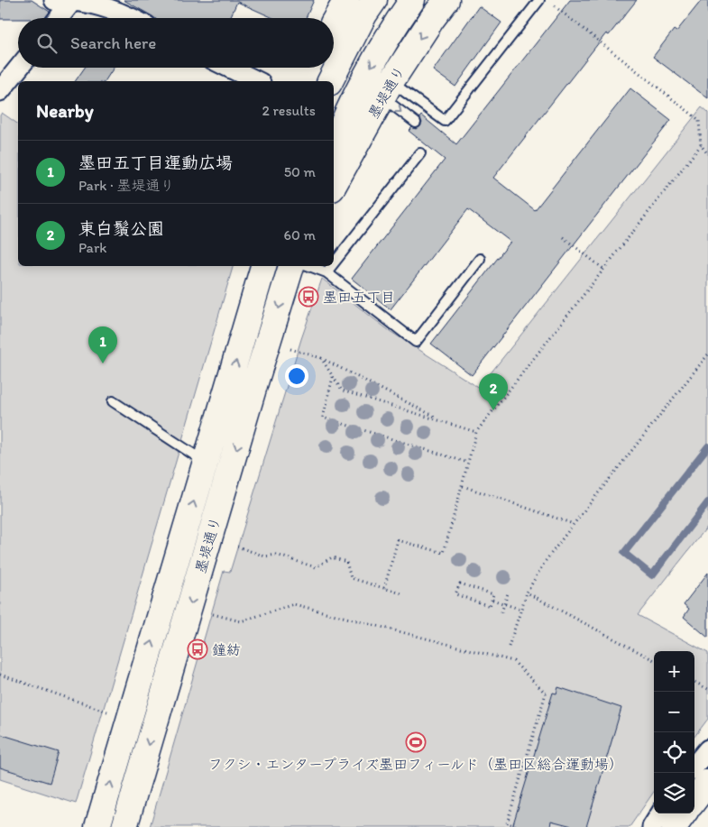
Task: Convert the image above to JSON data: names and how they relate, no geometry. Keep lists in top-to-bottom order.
{
  "streets": {
    "main road": ["墨堤通り"]
  },
  "places": {
    "bus stop": ["墨田五丁目", "鐘紡"],
    "sports": ["フクシ・エンタープライズ墨田フィールド（墨田区総合運動場）"]
  },
  "page": {
    "search": "Search here",
    "heading": ["Nearby", "2 results"],
    "list": [
      {
        "mark": "1",
        "name": "墨田五丁目運動広場",
        "note": "Park · 墨堤通り",
        "value": "50 m"
      },
      {
        "mark": "2",
        "name": "東白鬚公園",
        "note": "Park",
        "value": "60 m"
      }
    ],
    "pins": ["1", "2"],
    "map_buttons": ["+", "−"]
  }
}
